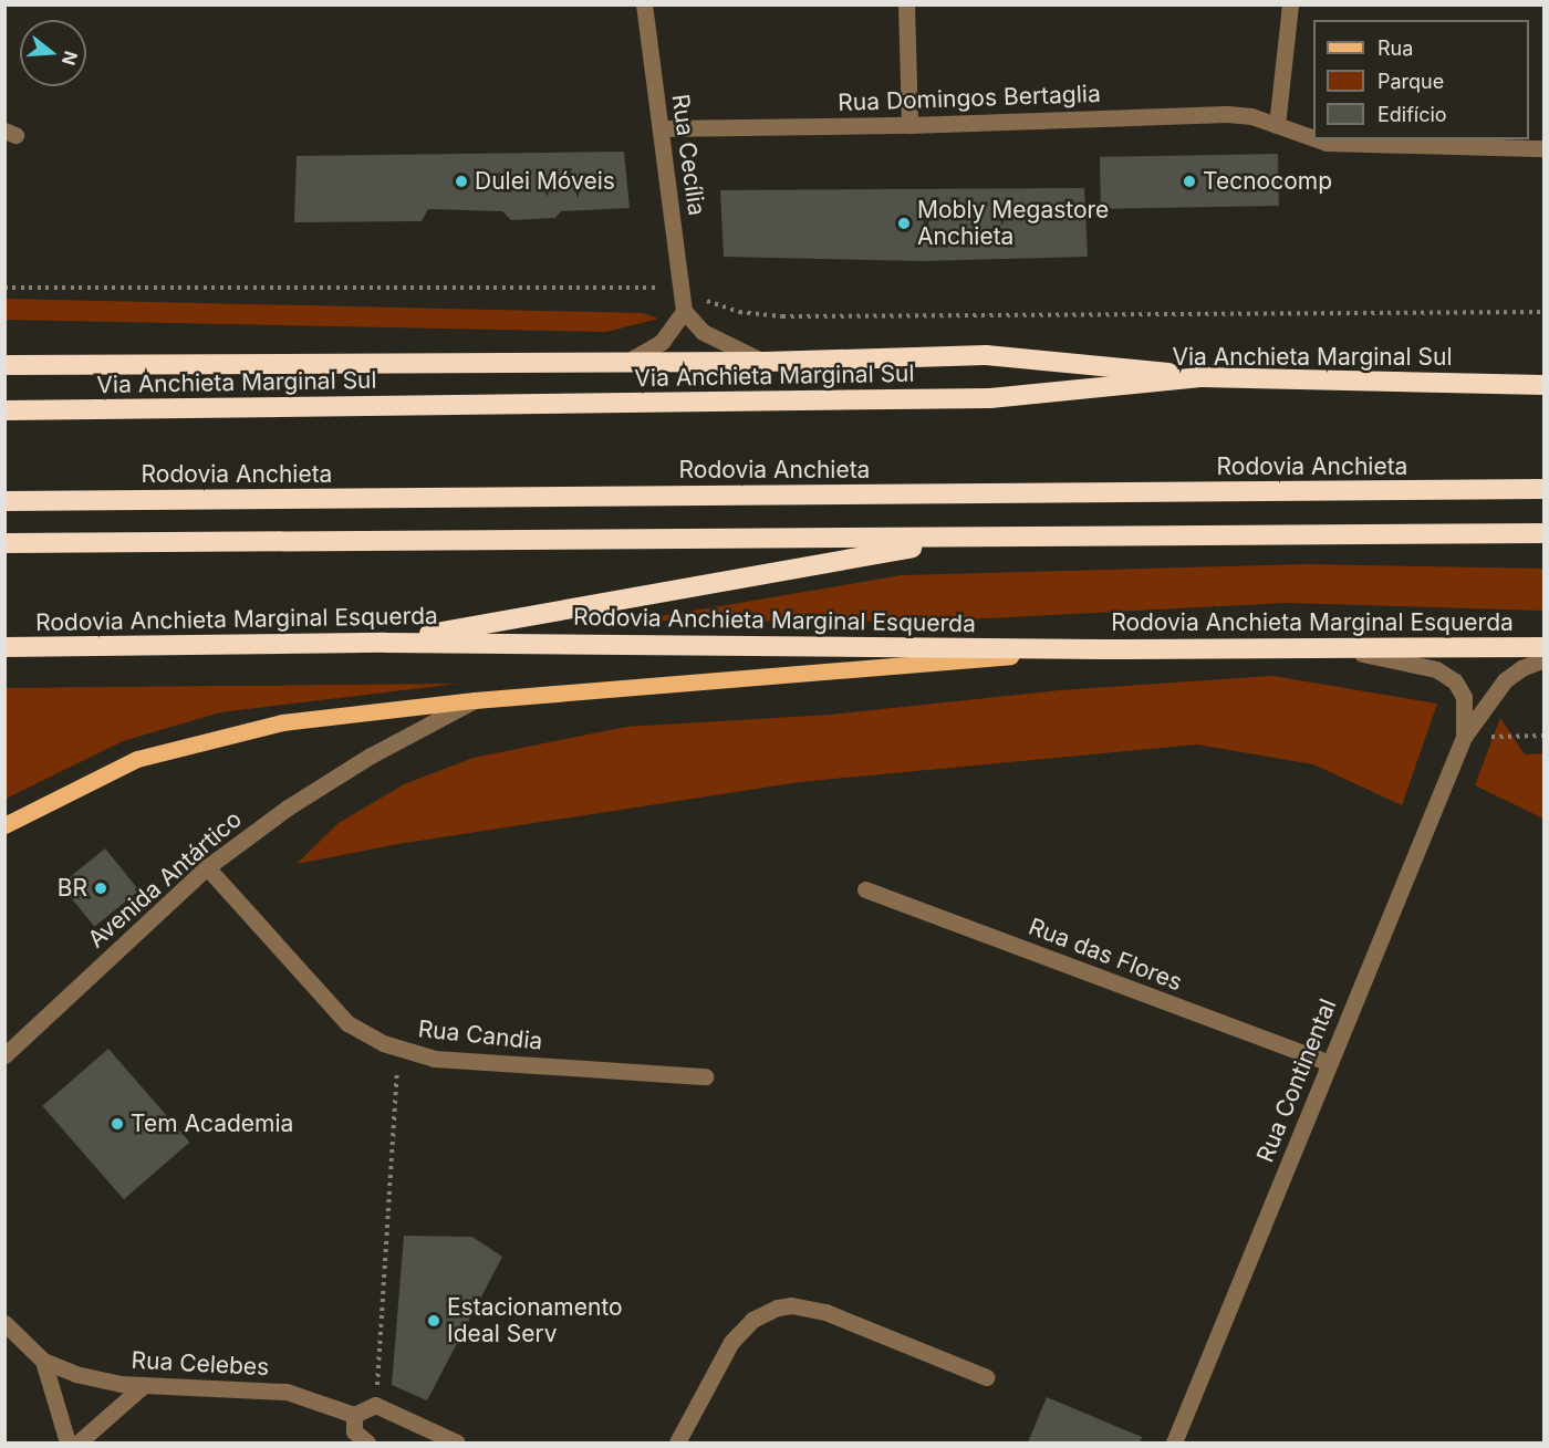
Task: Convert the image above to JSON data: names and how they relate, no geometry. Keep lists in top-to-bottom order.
{
  "streets": {
    "highway": ["Via Anchieta Marginal Sul", "Rodovia Anchieta", "Rodovia Anchieta Marginal Esquerda"],
    "street": [
      "Rua Domingos Bertaglia",
      "Rua Cecília",
      "Avenida Antártico",
      "Rua das Flores",
      "Rua Candia",
      "Rua Continental",
      "Rua Celebes"
    ]
  },
  "crossings": [
    ["Rua Domingos Bertaglia", "Rua Cecília"],
    ["Rodovia Anchieta Marginal Esquerda", "Rua Continental"],
    ["Avenida Antártico", "Rua Candia"],
    ["Rua das Flores", "Rua Continental"]
  ],
  "places": [
    "Dulei Móveis",
    "Tecnocomp",
    "Mobly Megastore Anchieta",
    "BR",
    "Tem Academia",
    "Estacionamento Ideal Serv"
  ],
  "legend": ["Rua", "Parque", "Edifício"],
  "north": "right"
}
